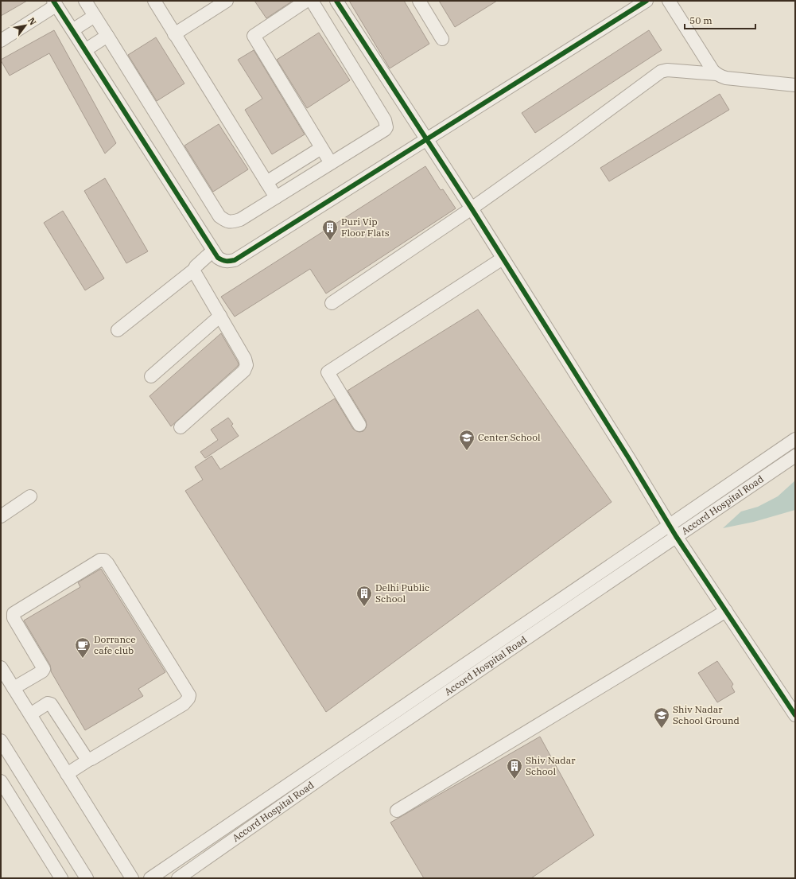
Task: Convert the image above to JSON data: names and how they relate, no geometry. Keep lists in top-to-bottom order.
{
  "streets": {
    "street": ["Accord Hospital Road"]
  },
  "places": {
    "building": ["Puri Vip Floor Flats", "Delhi Public School", "Shiv Nadar School"],
    "school or university": ["Center School", "Shiv Nadar School Ground"],
    "cafe": ["Dorrance cafe club"]
  },
  "scale_bar": "50 m",
  "north": "top right"
}
